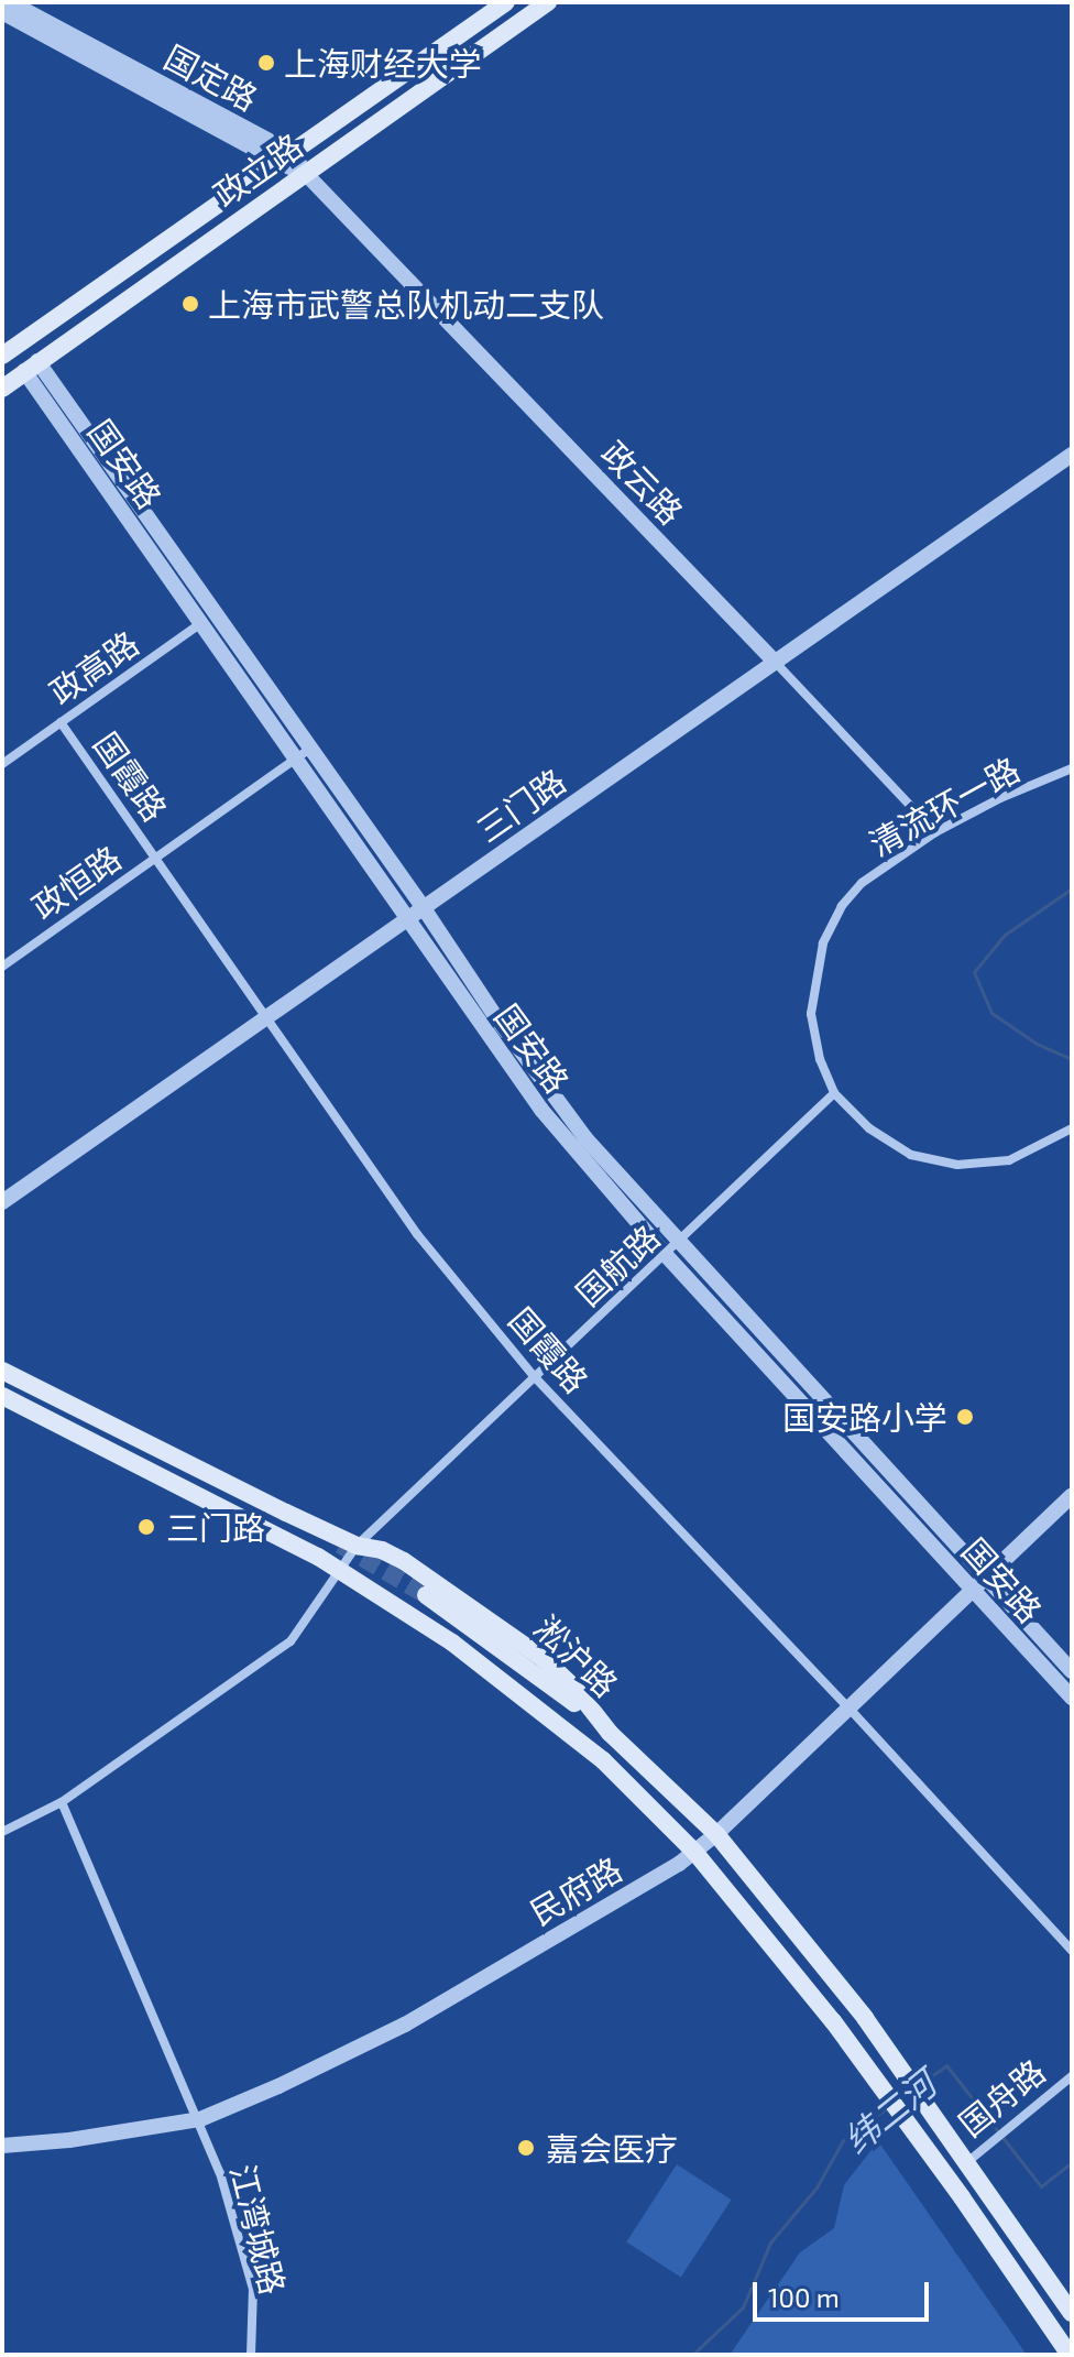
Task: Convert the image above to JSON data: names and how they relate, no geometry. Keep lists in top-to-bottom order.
{
  "streets": {
    "main road": ["政立路", "淞沪路"],
    "street": [
      "国定路",
      "国安路",
      "政云路",
      "政高路",
      "国霞路",
      "三门路",
      "清流环一路",
      "政恒路",
      "国航路",
      "民府路",
      "国舟路",
      "江湾城路"
    ]
  },
  "crossings": [
    ["国定路", "政立路"],
    ["国定路", "政云路"],
    ["政立路", "国安路"],
    ["政立路", "政云路"],
    ["国安路", "政高路"],
    ["国安路", "三门路"],
    ["国安路", "政恒路"],
    ["国安路", "国航路"],
    ["国安路", "民府路"],
    ["政云路", "三门路"],
    ["政云路", "清流环一路"],
    ["政高路", "国霞路"],
    ["国霞路", "三门路"],
    ["国霞路", "政恒路"],
    ["国霞路", "国航路"],
    ["国霞路", "民府路"],
    ["清流环一路", "国航路"],
    ["国航路", "淞沪路"],
    ["国航路", "江湾城路"],
    ["淞沪路", "民府路"],
    ["淞沪路", "国舟路"],
    ["民府路", "江湾城路"]
  ],
  "water": ["纬二河"],
  "places": [
    "上海财经大学",
    "上海市武警总队机动二支队",
    "国安路小学",
    "三门路",
    "嘉会医疗"
  ],
  "scale_bar": "100 m"
}
